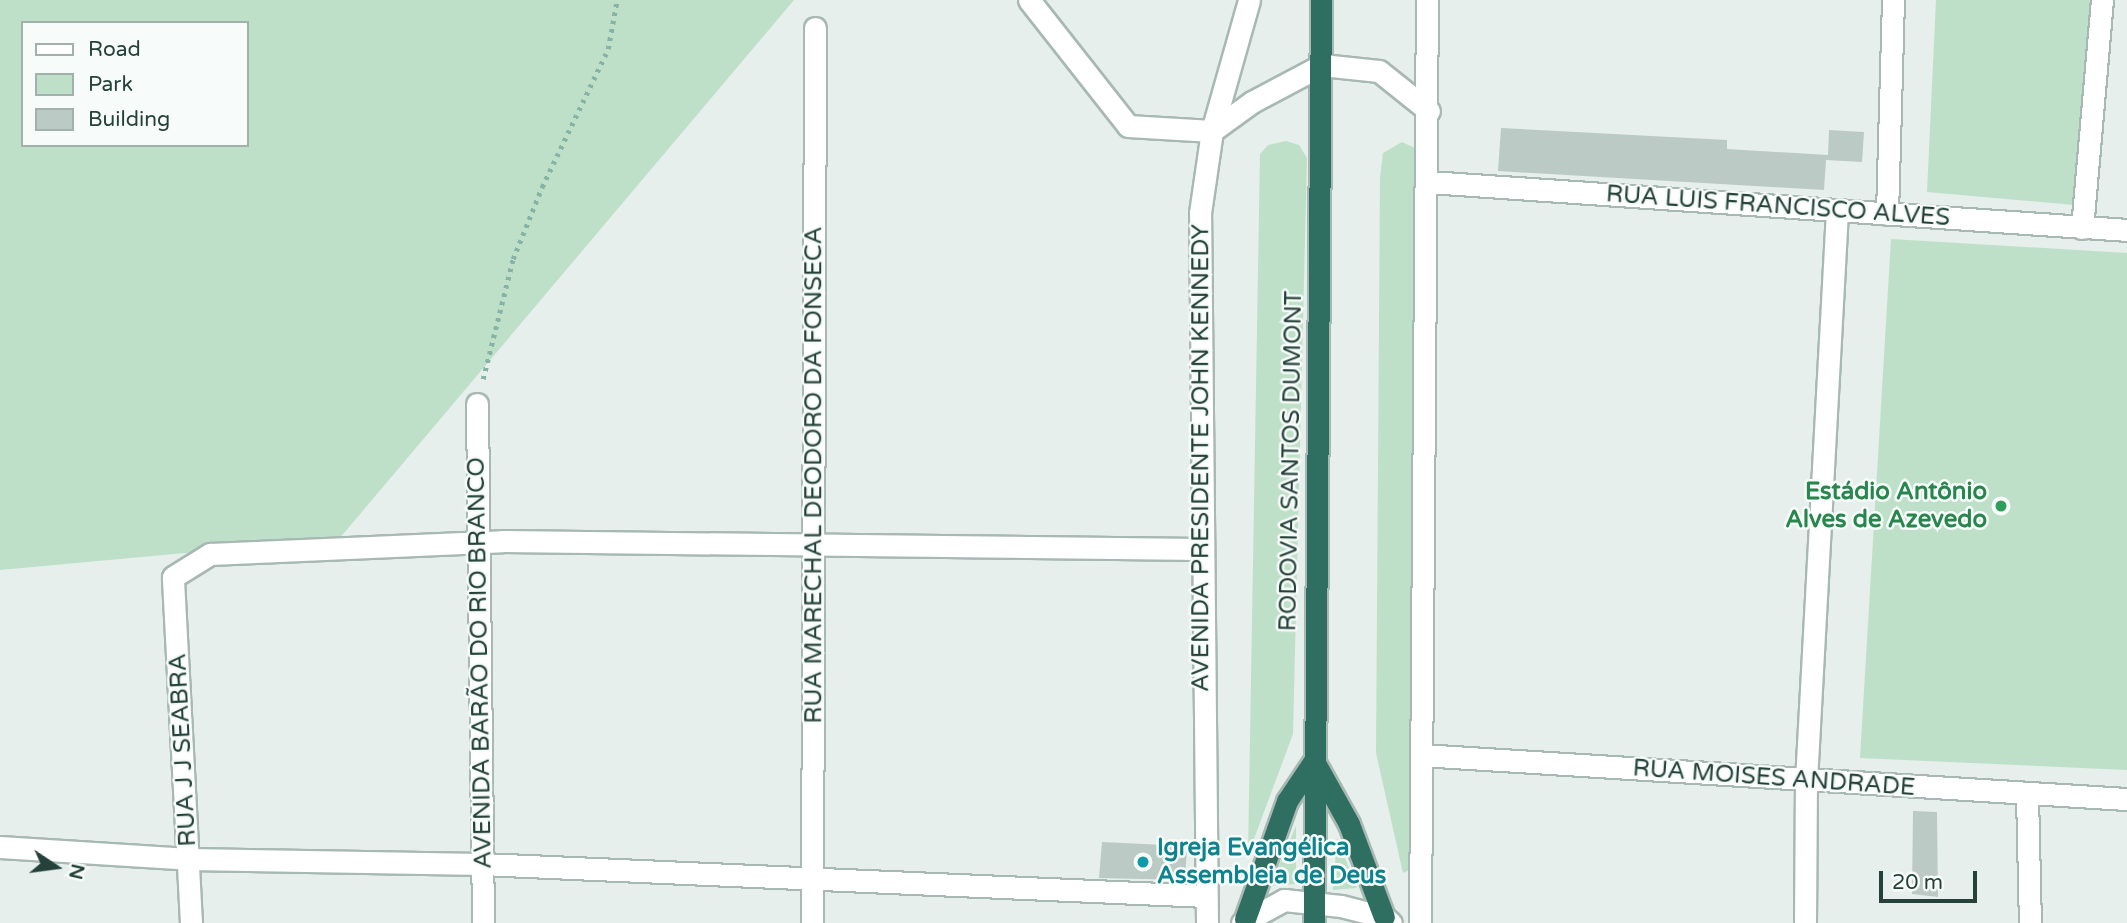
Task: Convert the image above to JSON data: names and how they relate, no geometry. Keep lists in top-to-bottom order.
{
  "streets": {
    "highway": ["RODOVIA SANTOS DUMONT"],
    "street": [
      "RUA LUIS FRANCISCO ALVES",
      "AVENIDA PRESIDENTE JOHN KENNEDY",
      "RUA MARECHAL DEODORO DA FONSECA",
      "AVENIDA BARÃO DO RIO BRANCO",
      "RUA J J SEABRA",
      "RUA MOISES ANDRADE"
    ]
  },
  "crossings": [
    ["AVENIDA BARÃO DO RIO BRANCO", "RUA J J SEABRA"]
  ],
  "places": ["Estádio Antônio Alves de Azevedo", "Igreja Evangélica Assembleia de Deus"],
  "legend": ["Road", "Park", "Building"],
  "scale_bar": "20 m",
  "north": "right"
}
